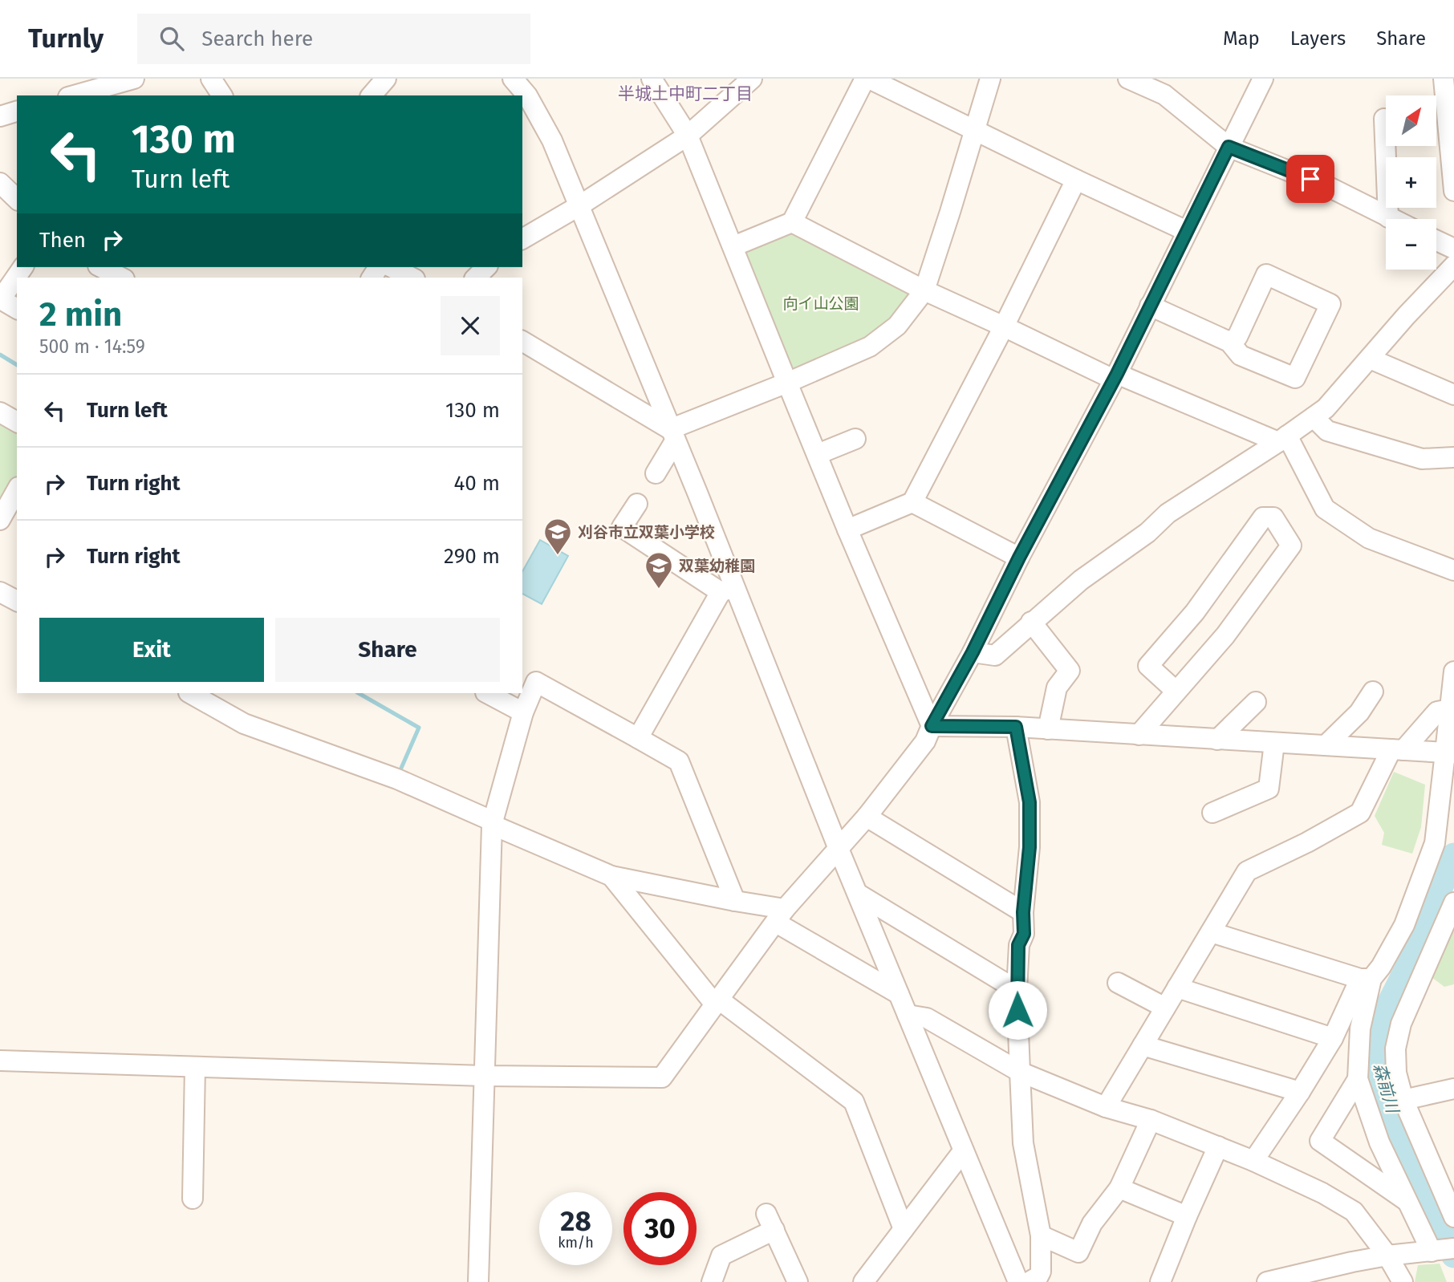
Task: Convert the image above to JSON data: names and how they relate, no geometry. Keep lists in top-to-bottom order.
{
  "districts": ["半城土中町二丁目"],
  "water": ["森前川"],
  "parks": ["向イ山公園"],
  "places": {
    "school or university": ["刈谷市立双葉小学校", "双葉幼稚園"]
  },
  "north": "top right",
  "page": {
    "header": "Turnly",
    "search": "Search here",
    "nav": ["Map", "Layers", "Share"],
    "map_buttons": ["+", "−"],
    "turn": ["130 m", "Turn left"],
    "then": "Then",
    "heading": ["2 min", "500 m · 14:59"],
    "list": [
      {
        "name": "Turn left",
        "value": "130 m"
      },
      {
        "name": "Turn right",
        "value": "40 m"
      },
      {
        "name": "Turn right",
        "value": "290 m"
      }
    ],
    "buttons": ["Exit", "Share"],
    "speed": "28 km/h",
    "limit": "30"
  }
}
